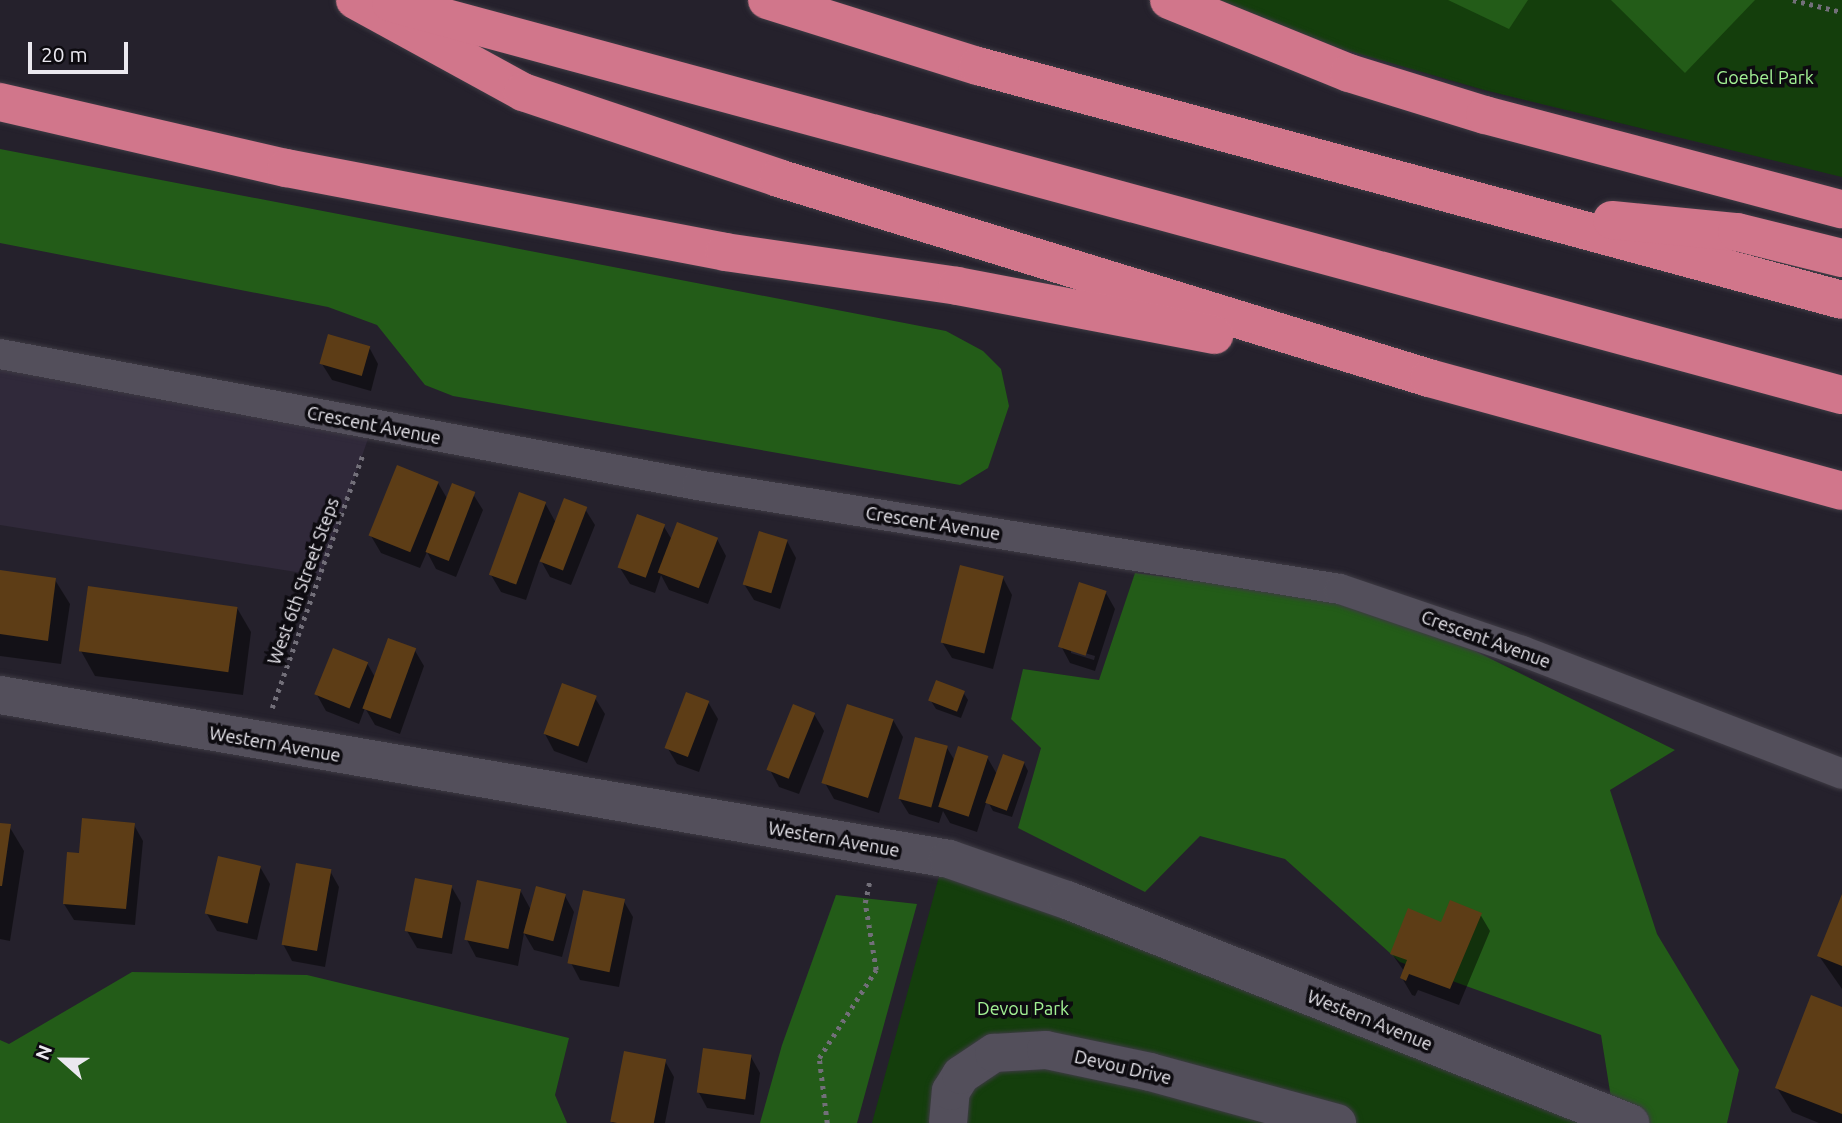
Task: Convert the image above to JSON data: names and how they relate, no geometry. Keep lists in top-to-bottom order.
{
  "streets": {
    "street": ["Crescent Avenue", "Western Avenue", "Devou Drive"],
    "path": ["West 6th Street Steps"]
  },
  "parks": ["Goebel Park", "Devou Park"],
  "scale_bar": "20 m",
  "north": "left"
}
